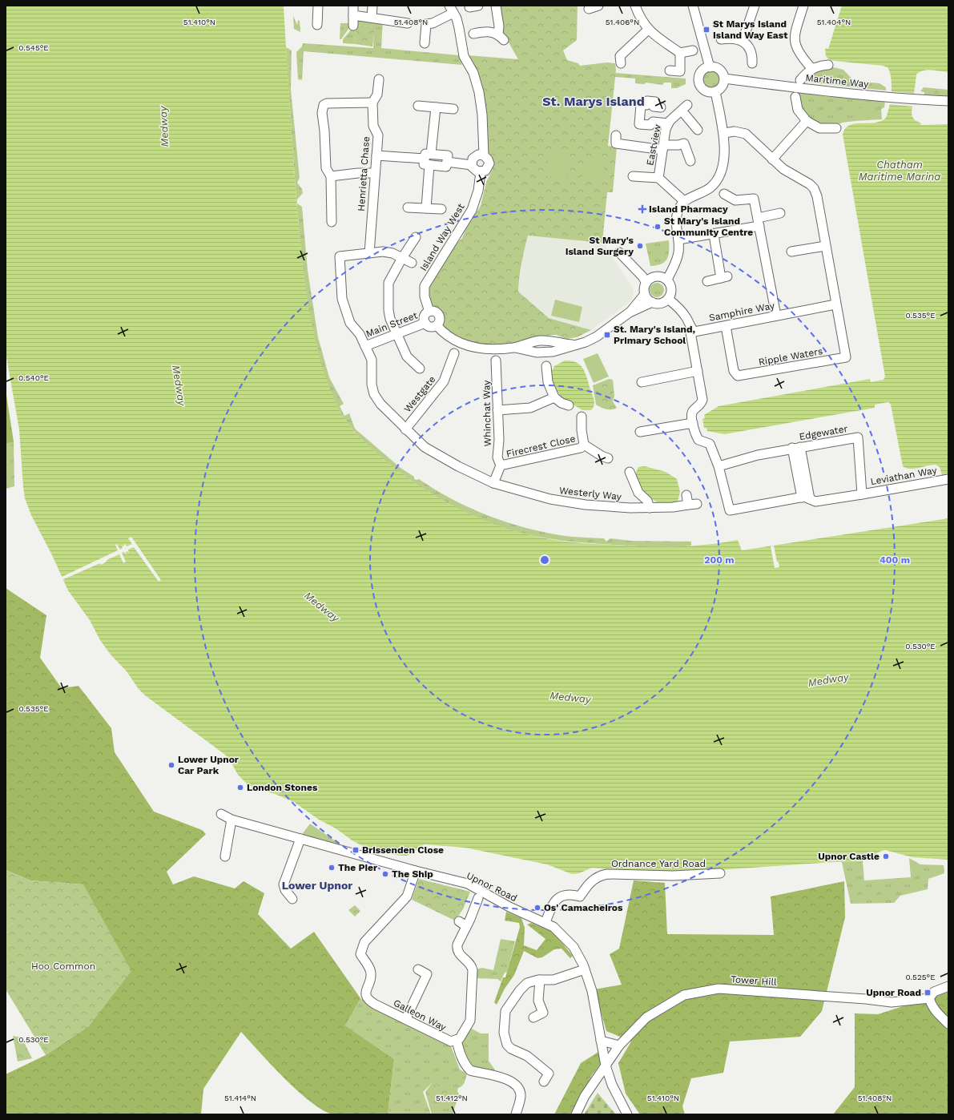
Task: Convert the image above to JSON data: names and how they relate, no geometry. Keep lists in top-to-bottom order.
{
  "streets": {
    "street": [
      "Maritime Way",
      "Eastview",
      "Henrietta Chase",
      "Island Way West",
      "Samphire Way",
      "Main Street",
      "Ripple Waters",
      "Westgate",
      "Whinchat Way",
      "Edgewater",
      "Firecrest Close",
      "Leviathan Way",
      "Westerly Way",
      "Ordnance Yard Road",
      "Upnor Road",
      "Tower Hill",
      "Galleon Way"
    ]
  },
  "crossings": [
    ["Henrietta Chase", "Westerly Way"],
    ["Island Way West", "Main Street"],
    ["Samphire Way", "Ripple Waters"],
    ["Main Street", "Westerly Way"],
    ["Westgate", "Westerly Way"],
    ["Whinchat Way", "Firecrest Close"],
    ["Edgewater", "Leviathan Way"],
    ["Firecrest Close", "Westerly Way"],
    ["Ordnance Yard Road", "Upnor Road"],
    ["Upnor Road", "Tower Hill"],
    ["Upnor Road", "Galleon Way"]
  ],
  "districts": ["St. Marys Island", "Lower Upnor"],
  "water": ["Medway", "Chatham Maritime Marina"],
  "parks": ["Hoo Common"],
  "places": {
    "transit": [
      "St Marys Island Island Way East",
      "St. Mary's Island, Primary School",
      "Brissenden Close",
      "Upnor Road"
    ],
    "health": ["Island Pharmacy"],
    "other": [
      "St Mary's Island Community Centre",
      "St Mary's Island Surgery",
      "Lower Upnor Car Park",
      "London Stones",
      "Upnor Castle",
      "The Pier",
      "The Ship",
      "Os' Camacheiros"
    ]
  },
  "coordinates": [
    "51.410°N",
    "51.408°N",
    "51.406°N",
    "51.404°N",
    "0.545°E",
    "0.535°E",
    "0.540°E",
    "0.530°E",
    "0.525°E",
    "51.414°N",
    "51.412°N"
  ],
  "rings": ["200 m", "400 m"]
}
